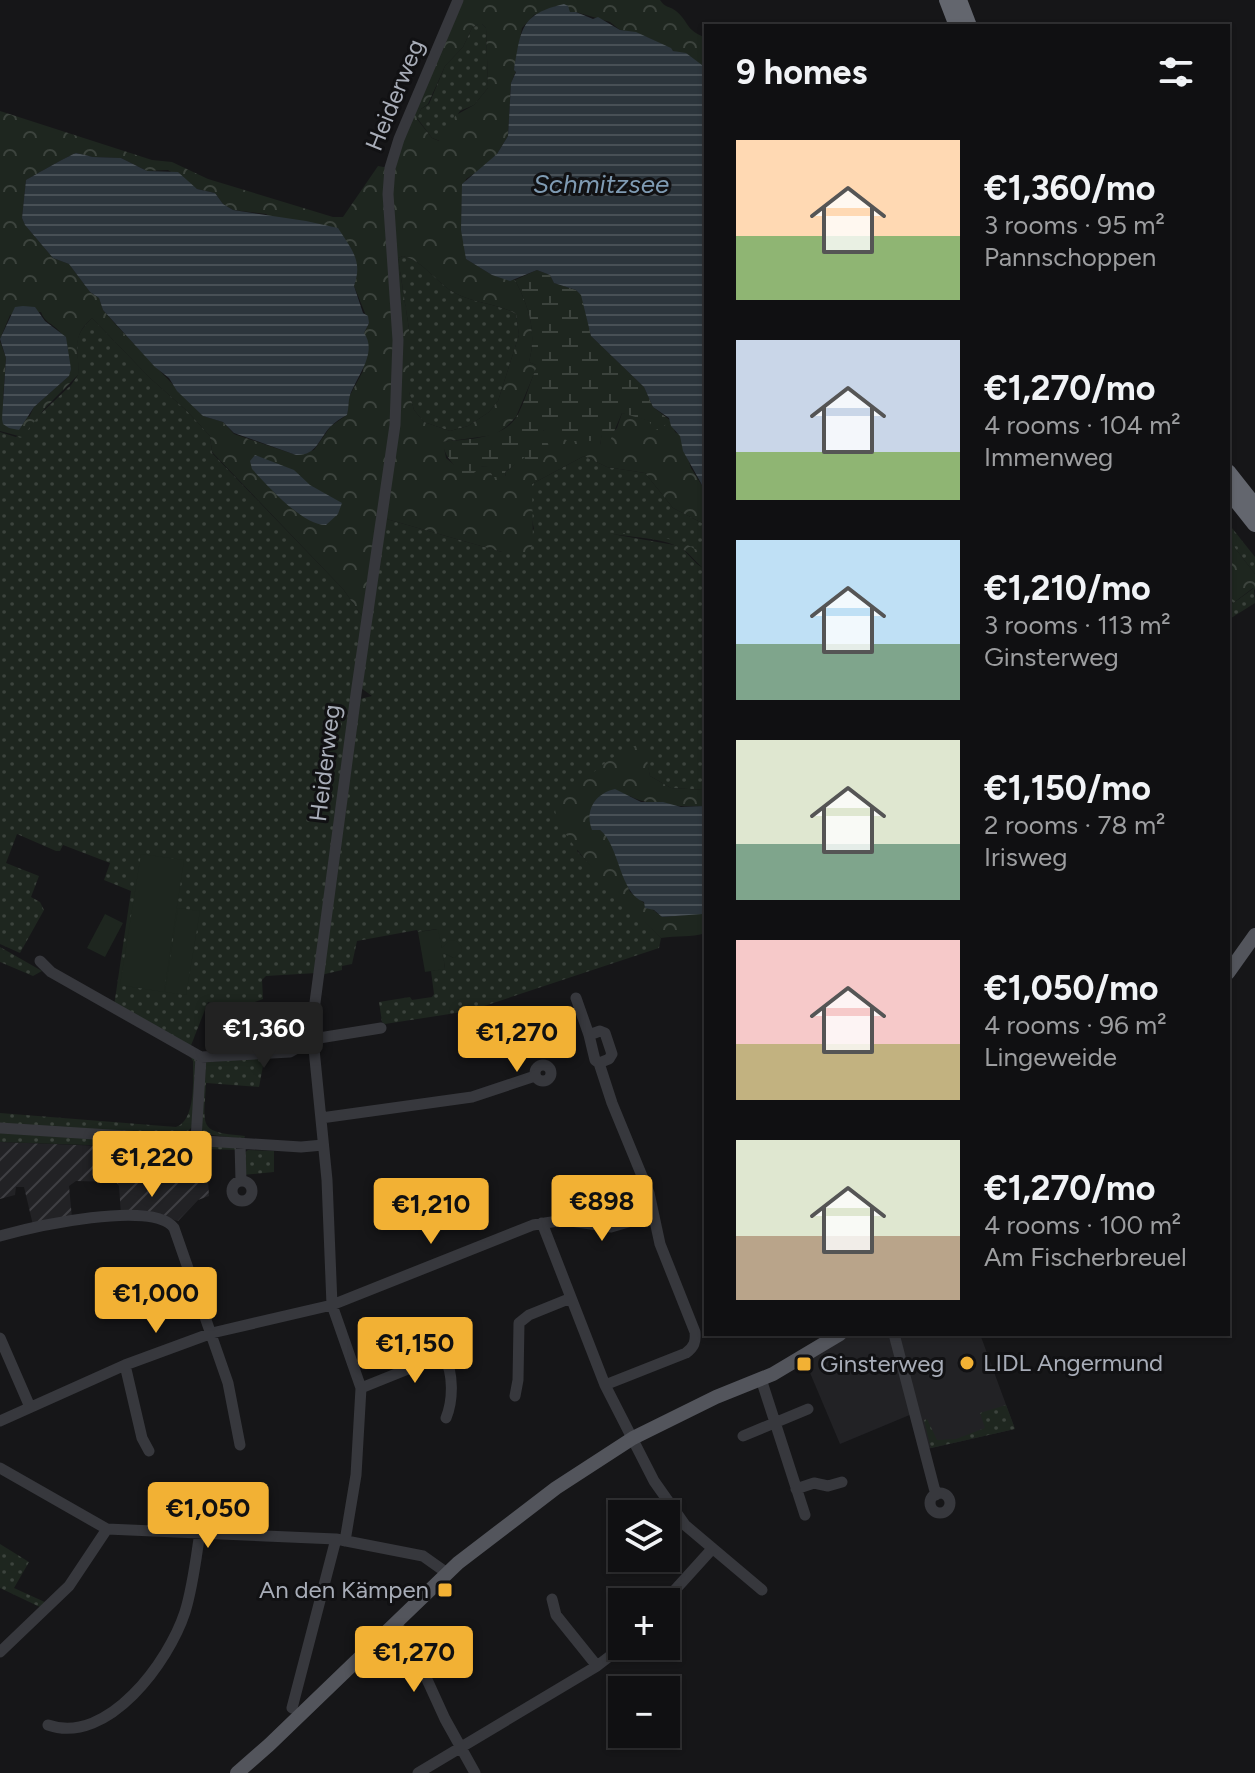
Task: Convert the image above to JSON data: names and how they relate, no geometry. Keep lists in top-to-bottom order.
{
  "streets": {
    "street": ["Heiderweg"]
  },
  "water": ["Schmitzsee"],
  "places": {
    "other": ["LIDL Angermund"],
    "transit": ["Ginsterweg", "An den Kämpen"]
  },
  "page": {
    "heading": "9 homes",
    "list": [
      {
        "name": "€1,360/mo",
        "note": "3 rooms · 95 m² · Pannschoppen"
      },
      {
        "name": "€1,270/mo",
        "note": "4 rooms · 104 m² · Immenweg"
      },
      {
        "name": "€1,210/mo",
        "note": "3 rooms · 113 m² · Ginsterweg"
      },
      {
        "name": "€1,150/mo",
        "note": "2 rooms · 78 m² · Irisweg"
      },
      {
        "name": "€1,050/mo",
        "note": "4 rooms · 96 m² · Lingeweide"
      },
      {
        "name": "€1,270/mo",
        "note": "4 rooms · 100 m² · Am Fischerbreuel"
      }
    ],
    "price": [
      "€1,360",
      "€1,270",
      "€1,220",
      "€898",
      "€1,210",
      "€1,000",
      "€1,150",
      "€1,050",
      "€1,270"
    ],
    "map_buttons": ["+", "−"]
  }
}
